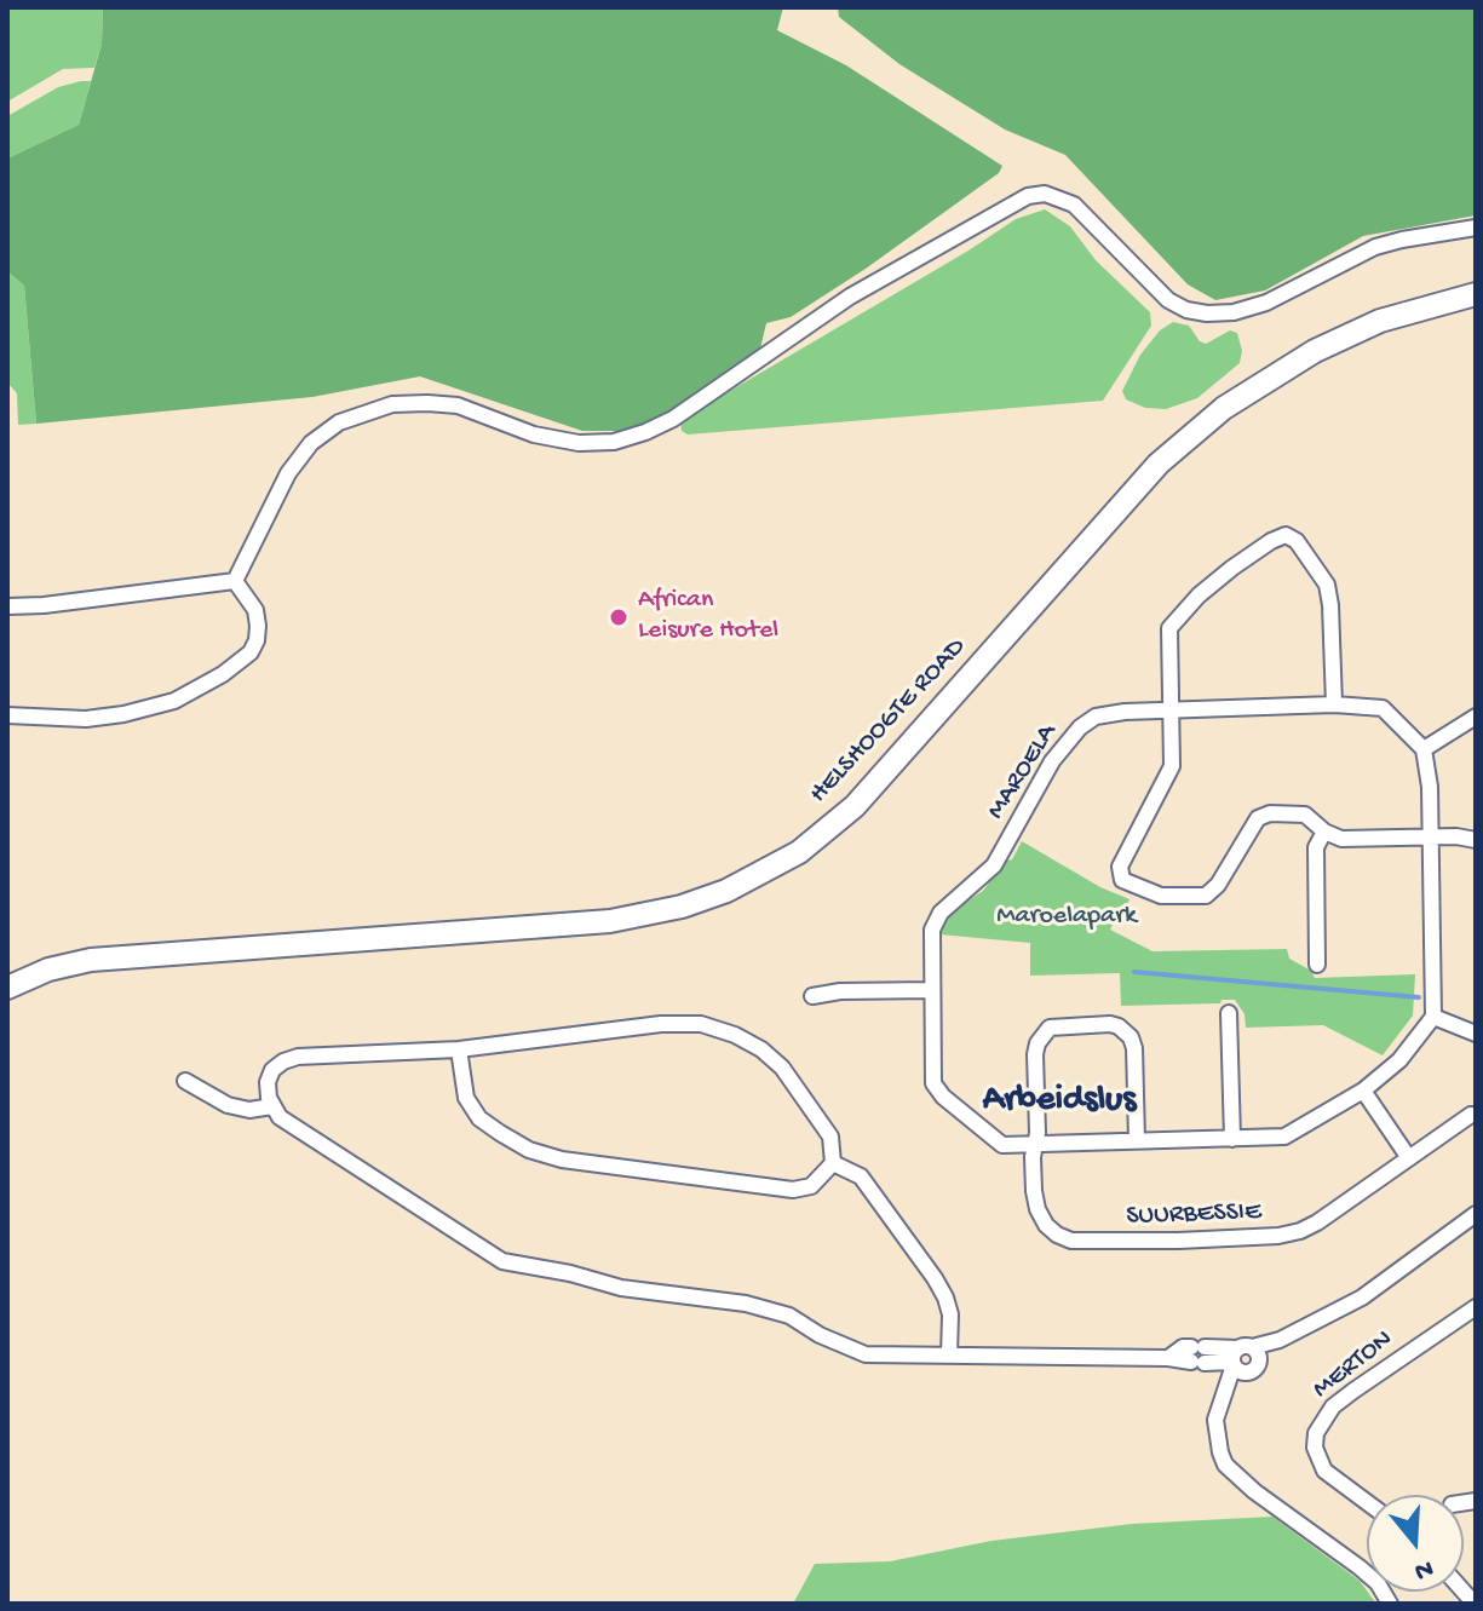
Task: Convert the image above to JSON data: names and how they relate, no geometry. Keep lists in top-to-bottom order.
{
  "streets": {
    "main road": ["HELSHOOGTE ROAD"],
    "street": ["MAROELA", "SUURBESSIE", "MERTON"]
  },
  "crossings": [
    ["MAROELA", "SUURBESSIE"]
  ],
  "districts": ["Arbeidslus"],
  "parks": ["Maroelapark"],
  "places": ["African Leisure Hotel"],
  "north": "bottom"
}
